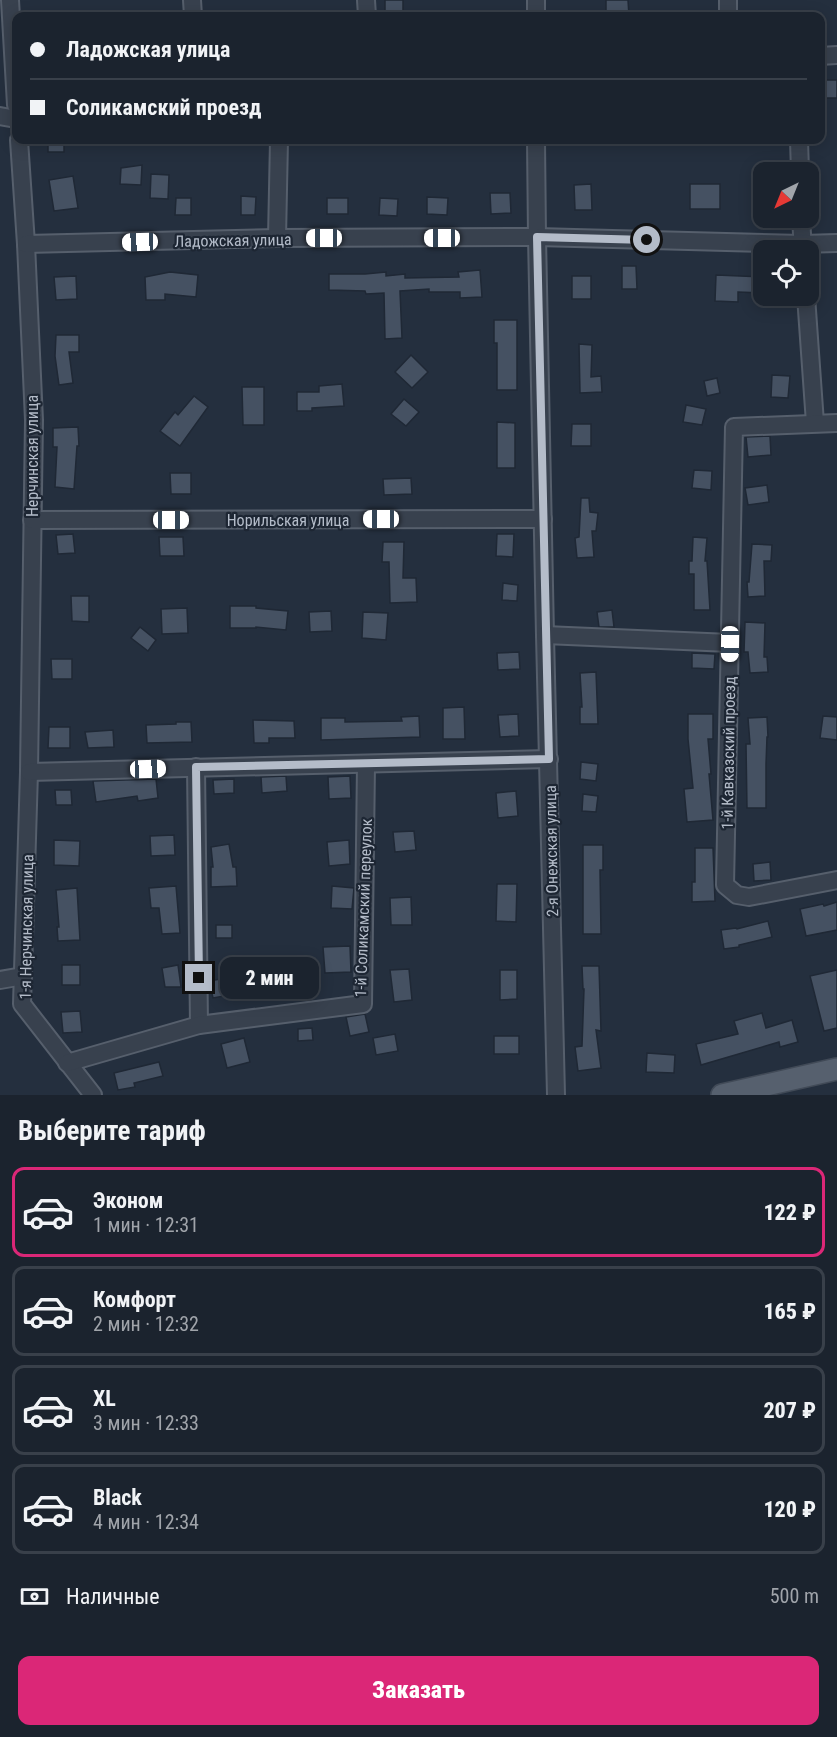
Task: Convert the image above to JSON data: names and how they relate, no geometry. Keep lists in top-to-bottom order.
{
  "streets": {
    "street": [
      "Ладожская улица",
      "Нерчинская улица",
      "Норильская улица",
      "1-й Кавказский проезд",
      "2-я Онежская улица",
      "1-й Соликамский переулок",
      "1-я Нерчинская улица"
    ]
  },
  "crossings": [
    ["Ладожская улица", "Нерчинская улица"],
    ["Ладожская улица", "2-я Онежская улица"],
    ["Нерчинская улица", "Норильская улица"],
    ["Нерчинская улица", "1-я Нерчинская улица"],
    ["Норильская улица", "2-я Онежская улица"],
    ["1-й Соликамский переулок", "1-я Нерчинская улица"]
  ],
  "north": "bottom left",
  "page": {
    "banner": ["Ладожская улица", "Соликамский проезд"],
    "bubble": "2 мин",
    "heading": "Выберите тариф",
    "list": [
      {
        "name": "Эконом",
        "note": "1 мин · 12:31",
        "value": "122 ₽"
      },
      {
        "name": "Комфорт",
        "note": "2 мин · 12:32",
        "value": "165 ₽"
      },
      {
        "name": "XL",
        "note": "3 мин · 12:33",
        "value": "207 ₽"
      },
      {
        "name": "Black",
        "note": "4 мин · 12:34",
        "value": "120 ₽"
      }
    ],
    "pay": ["Наличные", "500 m"],
    "buttons": "Заказать"
  }
}
